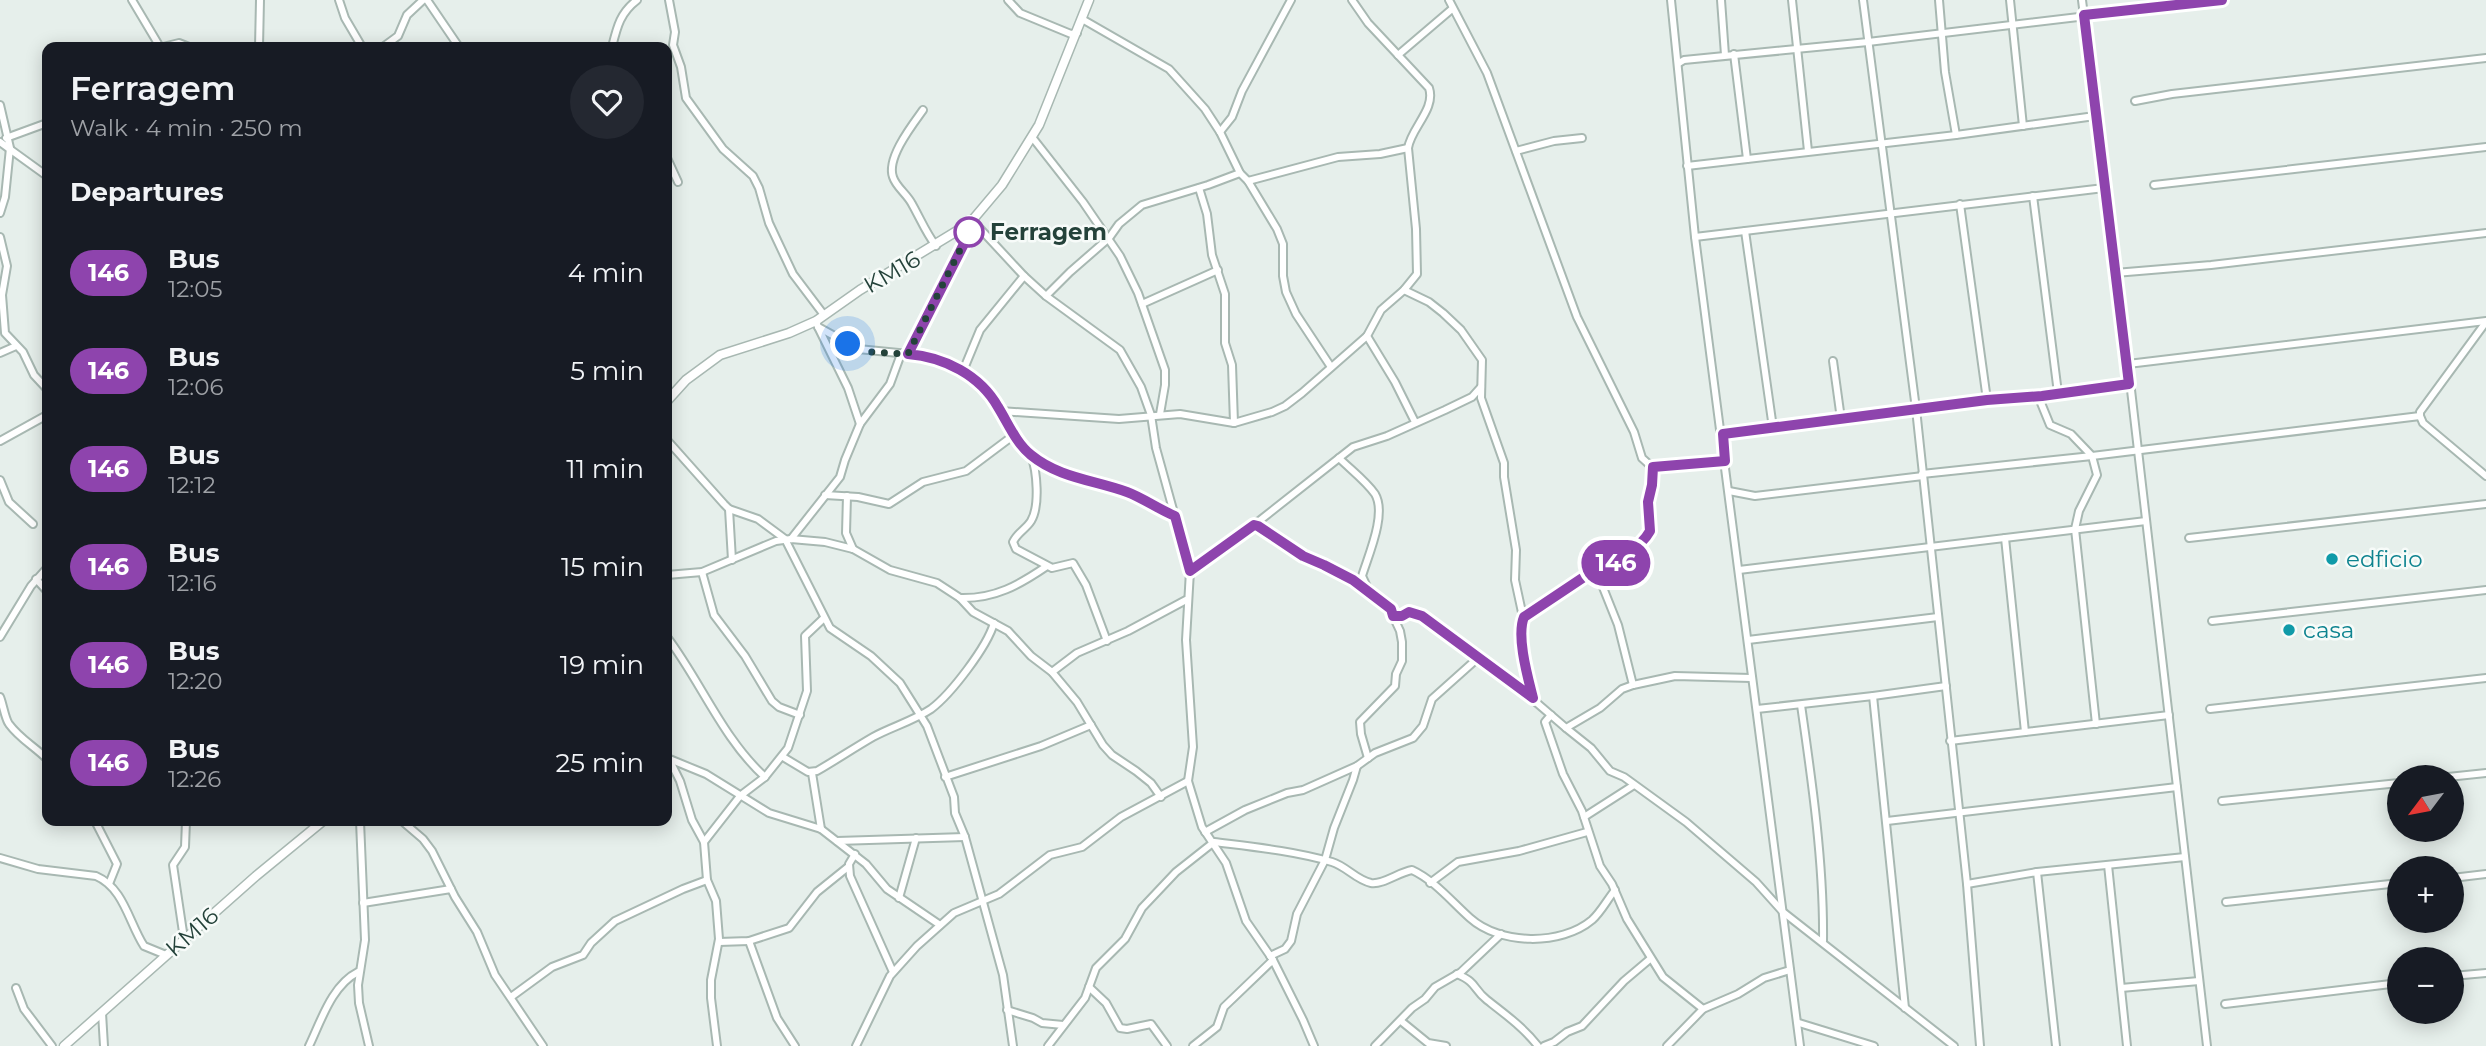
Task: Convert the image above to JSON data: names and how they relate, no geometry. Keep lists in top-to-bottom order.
{
  "streets": {
    "street": ["KM16"]
  },
  "places": ["Ferragem", "edficio", "casa"],
  "lines": ["bus line 146"],
  "north": "bottom left",
  "page": {
    "on_map": "146",
    "heading": [
      ["Ferragem", "Walk · 4 min · 250 m"],
      "Departures"
    ],
    "list": [
      {
        "mark": "146",
        "name": "Bus",
        "note": "12:05",
        "value": "4 min"
      },
      {
        "mark": "146",
        "name": "Bus",
        "note": "12:06",
        "value": "5 min"
      },
      {
        "mark": "146",
        "name": "Bus",
        "note": "12:12",
        "value": "11 min"
      },
      {
        "mark": "146",
        "name": "Bus",
        "note": "12:16",
        "value": "15 min"
      },
      {
        "mark": "146",
        "name": "Bus",
        "note": "12:20",
        "value": "19 min"
      },
      {
        "mark": "146",
        "name": "Bus",
        "note": "12:26",
        "value": "25 min"
      }
    ],
    "map_buttons": ["+", "−"]
  }
}
